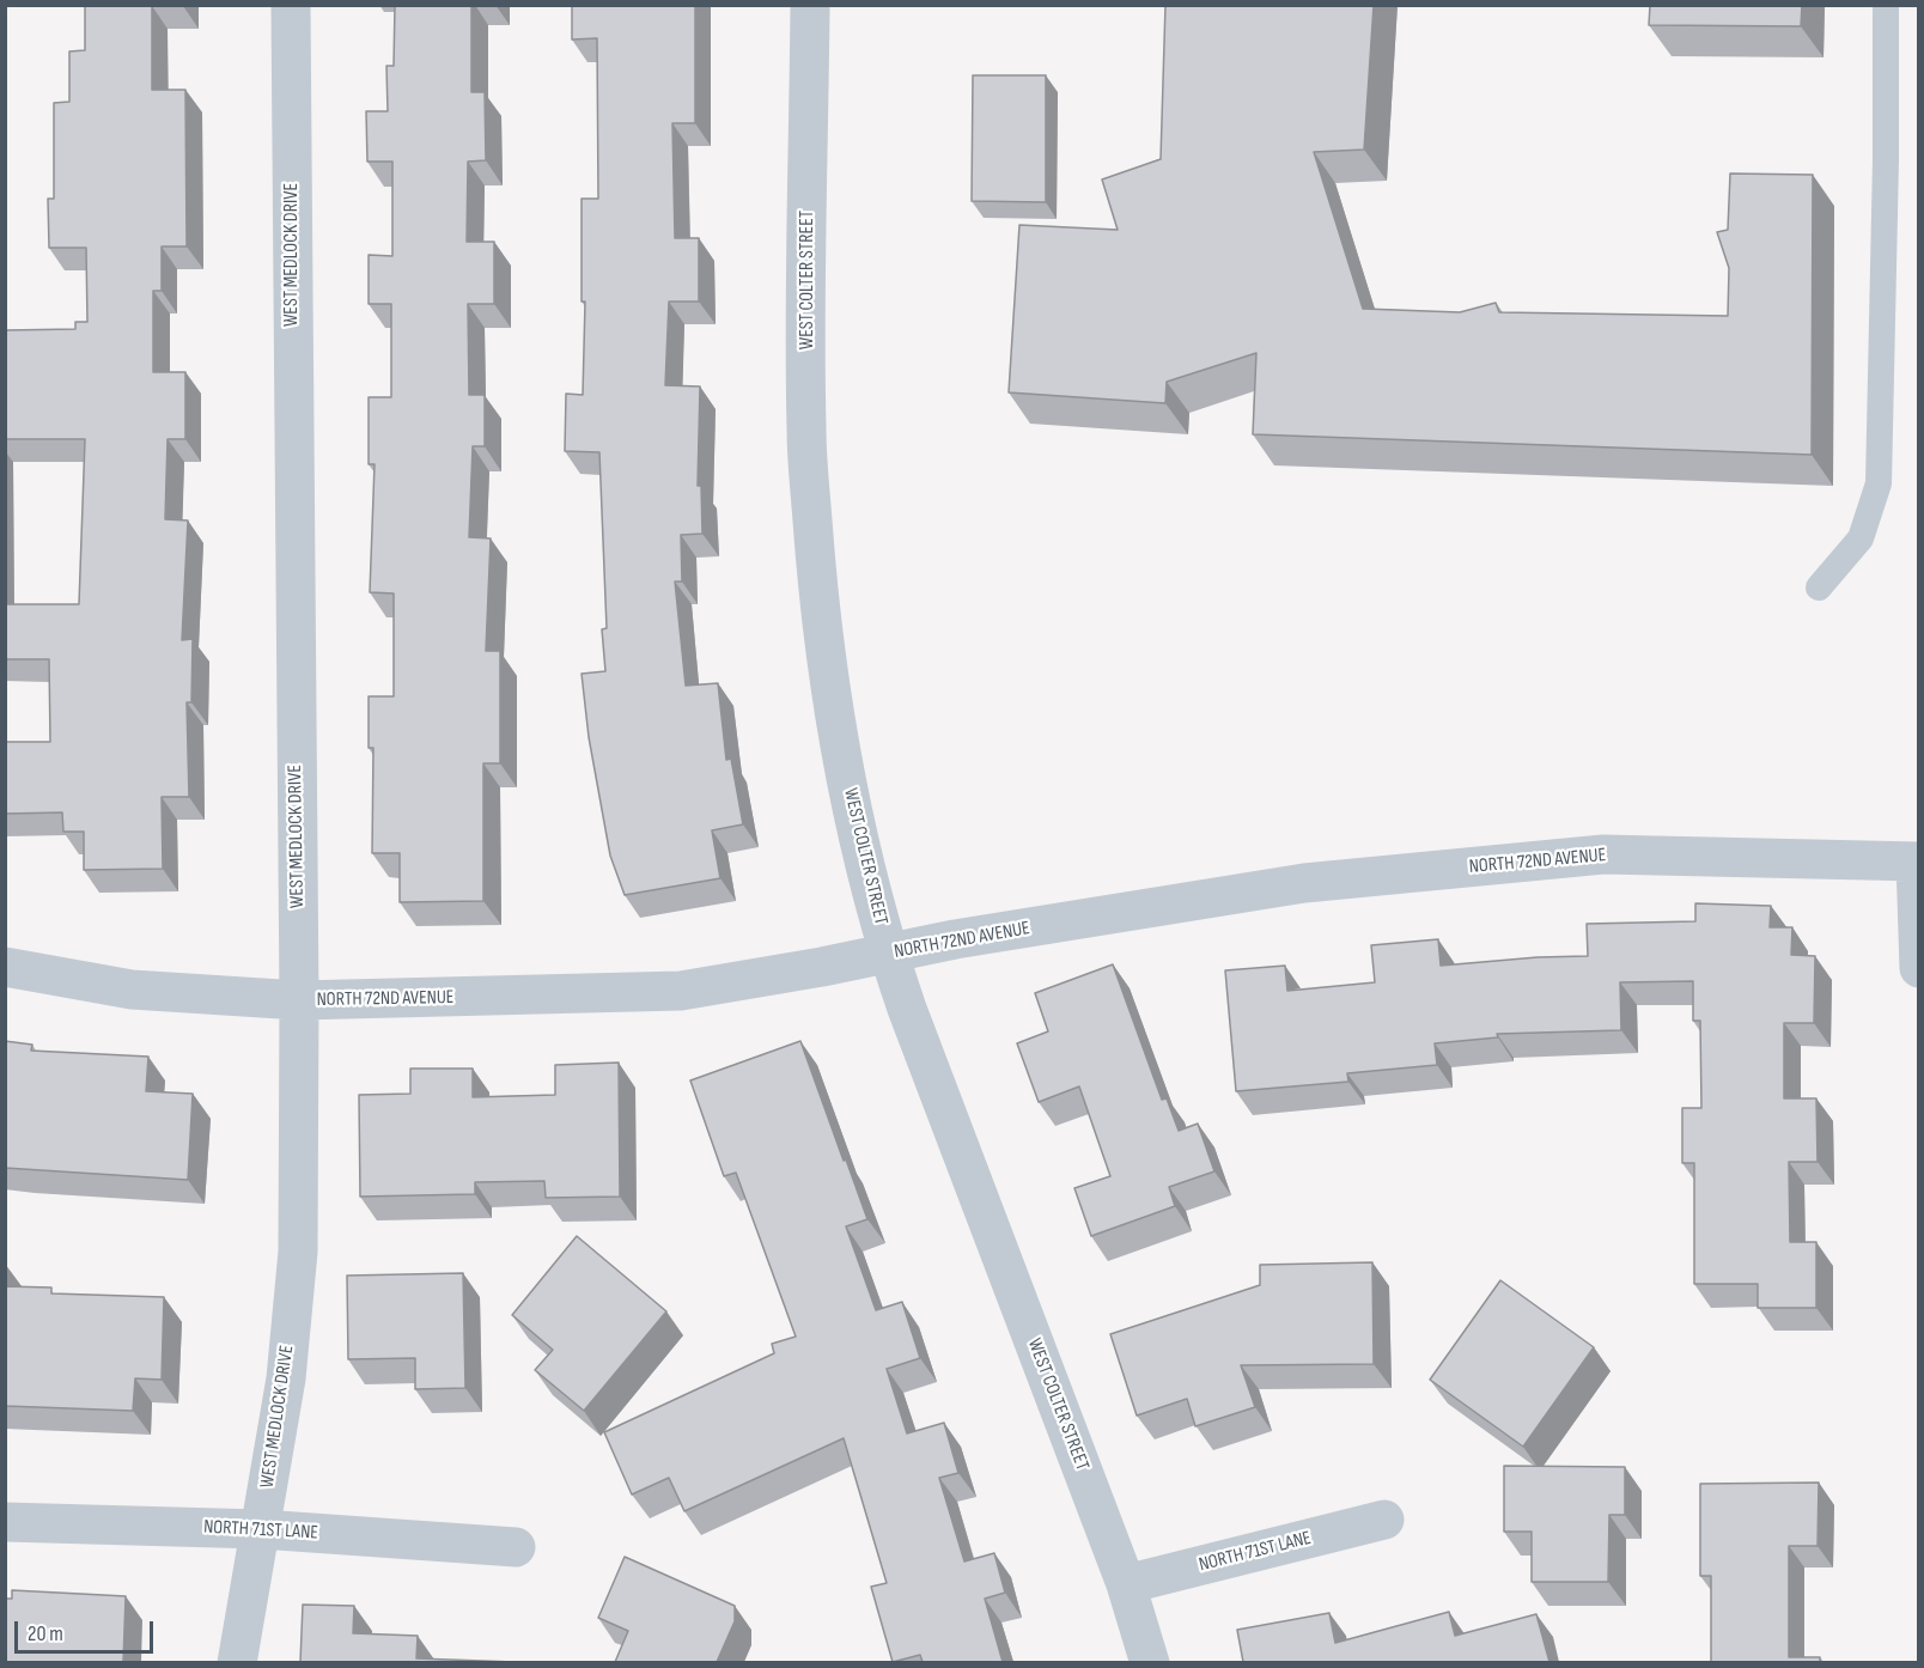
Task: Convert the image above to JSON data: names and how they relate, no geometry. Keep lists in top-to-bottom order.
{
  "streets": {
    "street": [
      "WEST MEDLOCK DRIVE",
      "WEST COLTER STREET",
      "NORTH 72ND AVENUE",
      "NORTH 71ST LANE"
    ]
  },
  "crossings": [
    ["WEST MEDLOCK DRIVE", "NORTH 72ND AVENUE"],
    ["WEST MEDLOCK DRIVE", "NORTH 71ST LANE"],
    ["WEST COLTER STREET", "NORTH 72ND AVENUE"],
    ["WEST COLTER STREET", "NORTH 71ST LANE"]
  ],
  "scale_bar": "20 m"
}
